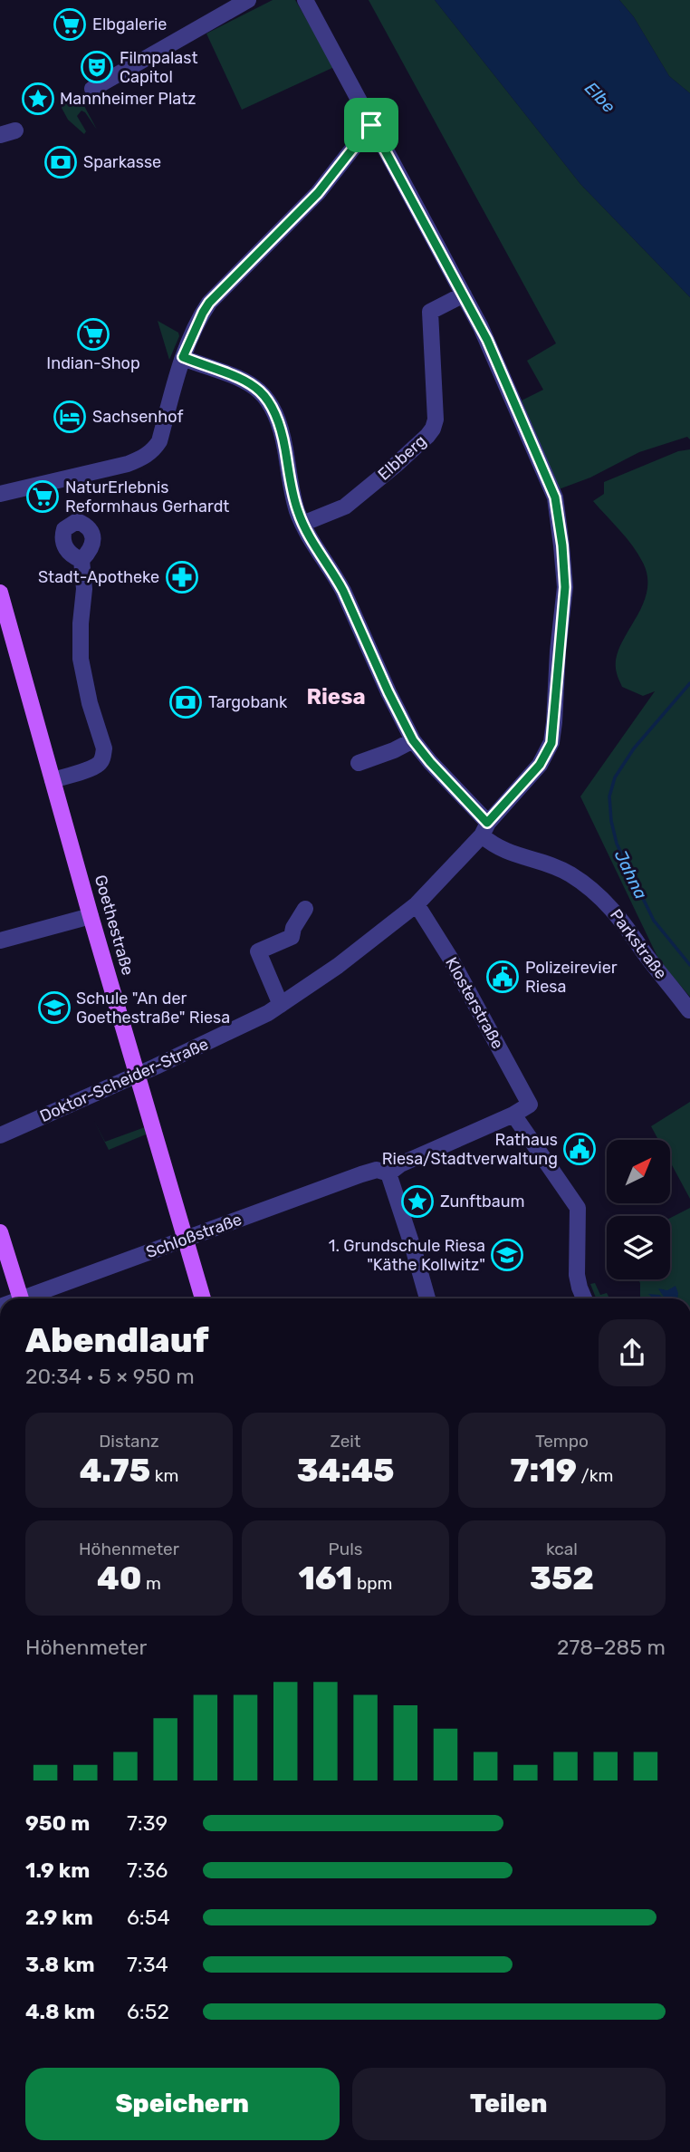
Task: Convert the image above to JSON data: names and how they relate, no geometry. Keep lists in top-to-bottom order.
{
  "streets": {
    "main road": ["Goethestraße"],
    "street": [
      "Elbberg",
      "Parkstraße",
      "Klosterstraße",
      "Doktor-Scheider-Straße",
      "Schloßstraße"
    ]
  },
  "crossings": [
    ["Elbberg", "Parkstraße"],
    ["Goethestraße", "Doktor-Scheider-Straße"],
    ["Goethestraße", "Schloßstraße"]
  ],
  "districts": ["Riesa"],
  "water": ["Elbe", "Jahna"],
  "places": {
    "supermarket": ["Elbgalerie", "Indian-Shop", "NaturErlebnis Reformhaus Gerhardt"],
    "theatre": ["Filmpalast Capitol"],
    "place": ["Mannheimer Platz", "Zunftbaum"],
    "bank": ["Sparkasse", "Targobank"],
    "hotel": ["Sachsenhof"],
    "pharmacy": ["Stadt-Apotheke"],
    "public building": ["Polizeirevier Riesa", "Rathaus Riesa/Stadtverwaltung"],
    "school or university": ["Schule \"An der Goethestraße\" Riesa", "1. Grundschule Riesa \"Käthe Kollwitz\""]
  },
  "north": "top right",
  "page": {
    "heading": ["Abendlauf", "20:34 · 5 × 950 m"],
    "stats": [
      ["Distanz", "4.75 km"],
      ["Zeit", "34:45"],
      ["Tempo", "7:19 /km"],
      ["Höhenmeter", "40 m"],
      ["Puls", "161 bpm"],
      ["kcal", "352"]
    ],
    "chart": ["Höhenmeter", "278–285 m"],
    "list": [
      {
        "name": "950 m",
        "note": "7:39"
      },
      {
        "name": "1.9 km",
        "note": "7:36"
      },
      {
        "name": "2.9 km",
        "note": "6:54"
      },
      {
        "name": "3.8 km",
        "note": "7:34"
      },
      {
        "name": "4.8 km",
        "note": "6:52"
      }
    ],
    "buttons": ["Speichern", "Teilen"]
  }
}
